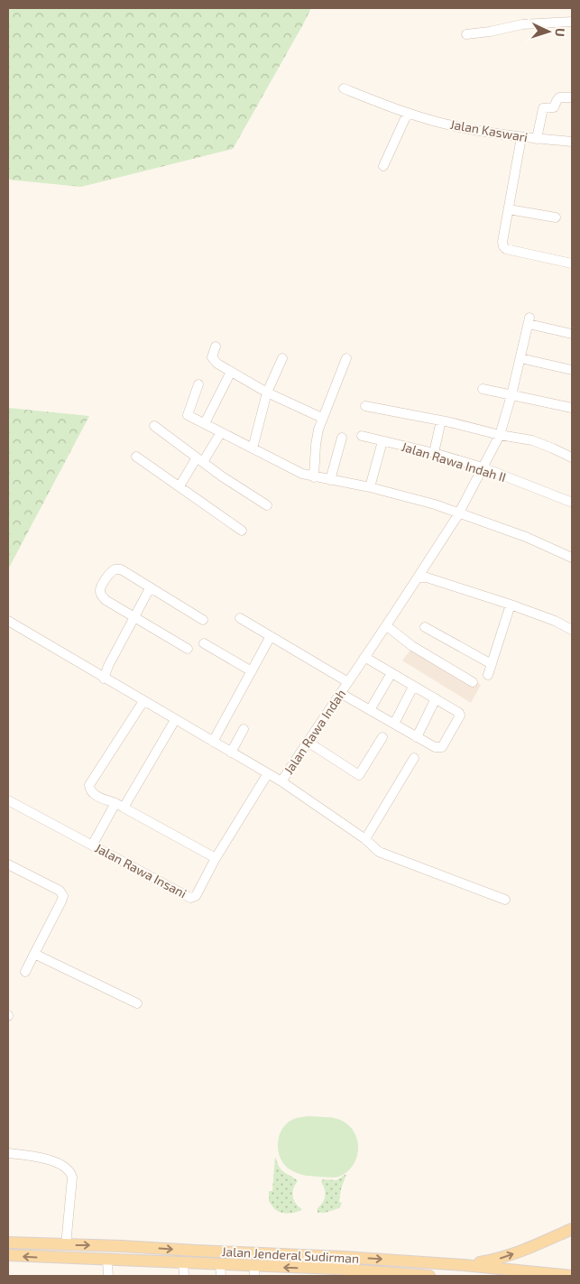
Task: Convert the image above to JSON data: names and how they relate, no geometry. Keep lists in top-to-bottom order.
{
  "streets": {
    "main road": ["Jalan Jenderal Sudirman"],
    "street": [
      "Jalan Kaswari",
      "Jalan Rawa Indah II",
      "Jalan Rawa Indah",
      "Jalan Rawa Insani"
    ]
  },
  "crossings": [
    ["Jalan Rawa Indah II", "Jalan Rawa Indah"],
    ["Jalan Rawa Indah", "Jalan Rawa Insani"]
  ],
  "north": "right"
}
